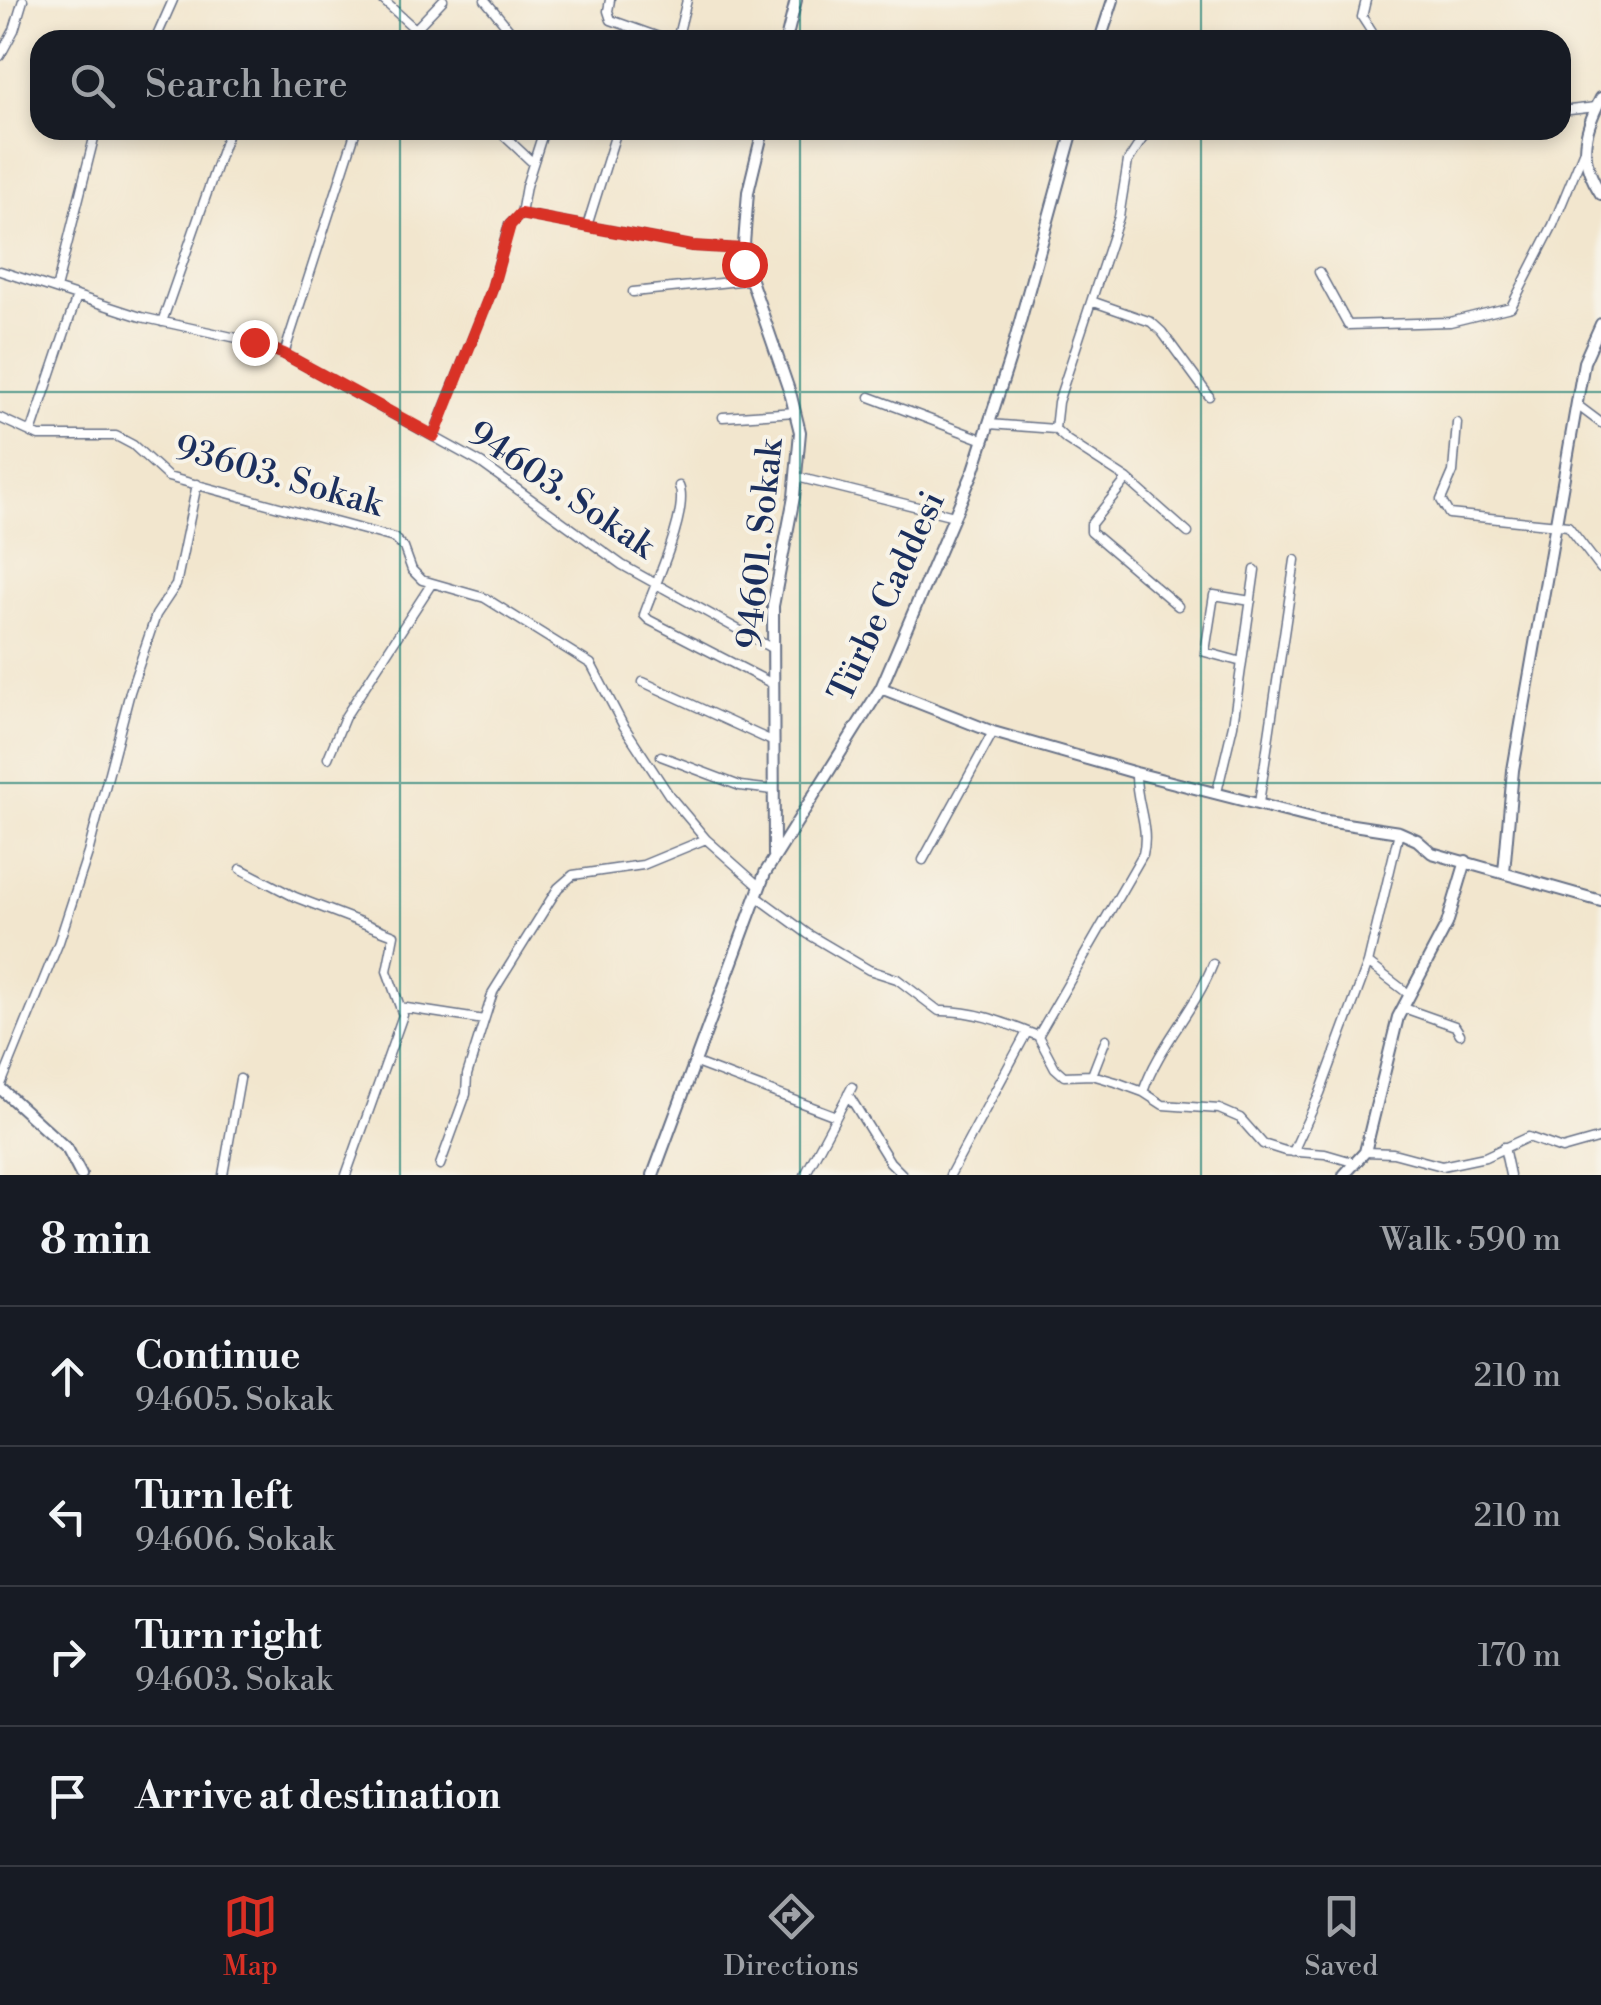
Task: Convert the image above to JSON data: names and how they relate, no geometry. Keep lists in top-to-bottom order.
{
  "streets": {
    "street": [
      "93603. Sokak",
      "94603. Sokak",
      "94601. Sokak",
      "Türbe Caddesi"
    ]
  },
  "crossings": [
    ["94603. Sokak", "94601. Sokak"],
    ["94601. Sokak", "Türbe Caddesi"]
  ],
  "page": {
    "search": "Search here",
    "heading": ["8 min", "Walk · 590 m"],
    "list": [
      ["Continue", "94605. Sokak", "210 m"],
      ["Turn left", "94606. Sokak", "210 m"],
      ["Turn right", "94603. Sokak", "170 m"],
      "Arrive at destination"
    ],
    "nav": ["Map", "Directions", "Saved"]
  }
}
